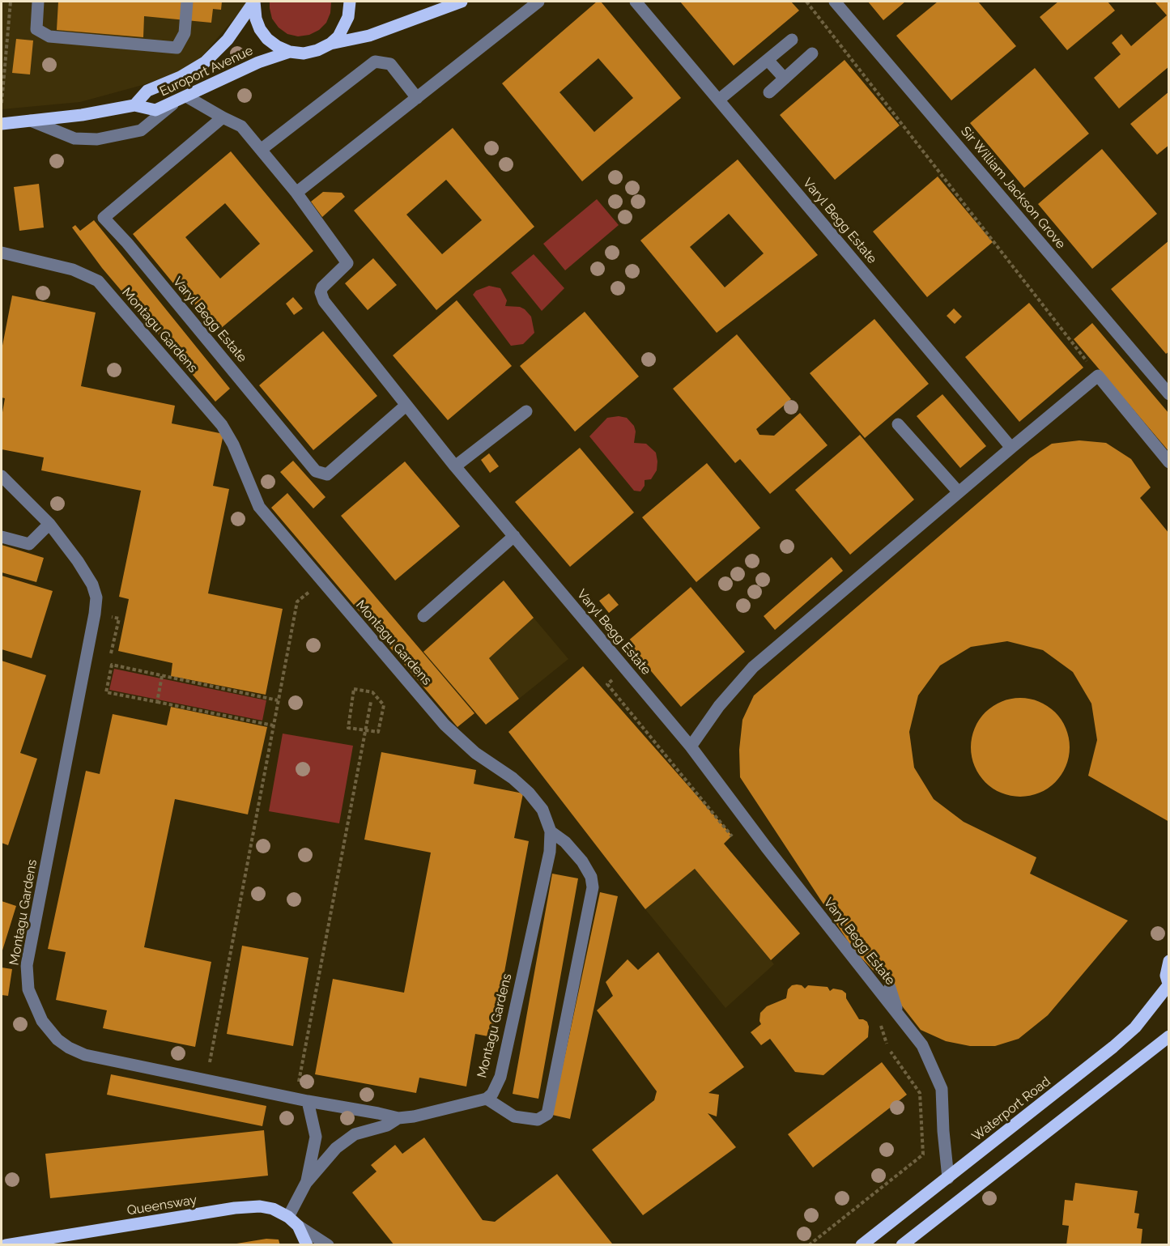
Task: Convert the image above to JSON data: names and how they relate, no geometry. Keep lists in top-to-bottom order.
{
  "streets": {
    "main road": ["Europort Avenue", "Waterport Road", "Queensway"],
    "street": ["Sir William Jackson Grove", "Varyl Begg Estate", "Montagu Gardens"]
  },
  "crossings": [
    ["Europort Avenue", "Varyl Begg Estate"],
    ["Varyl Begg Estate", "Waterport Road"]
  ]
}
